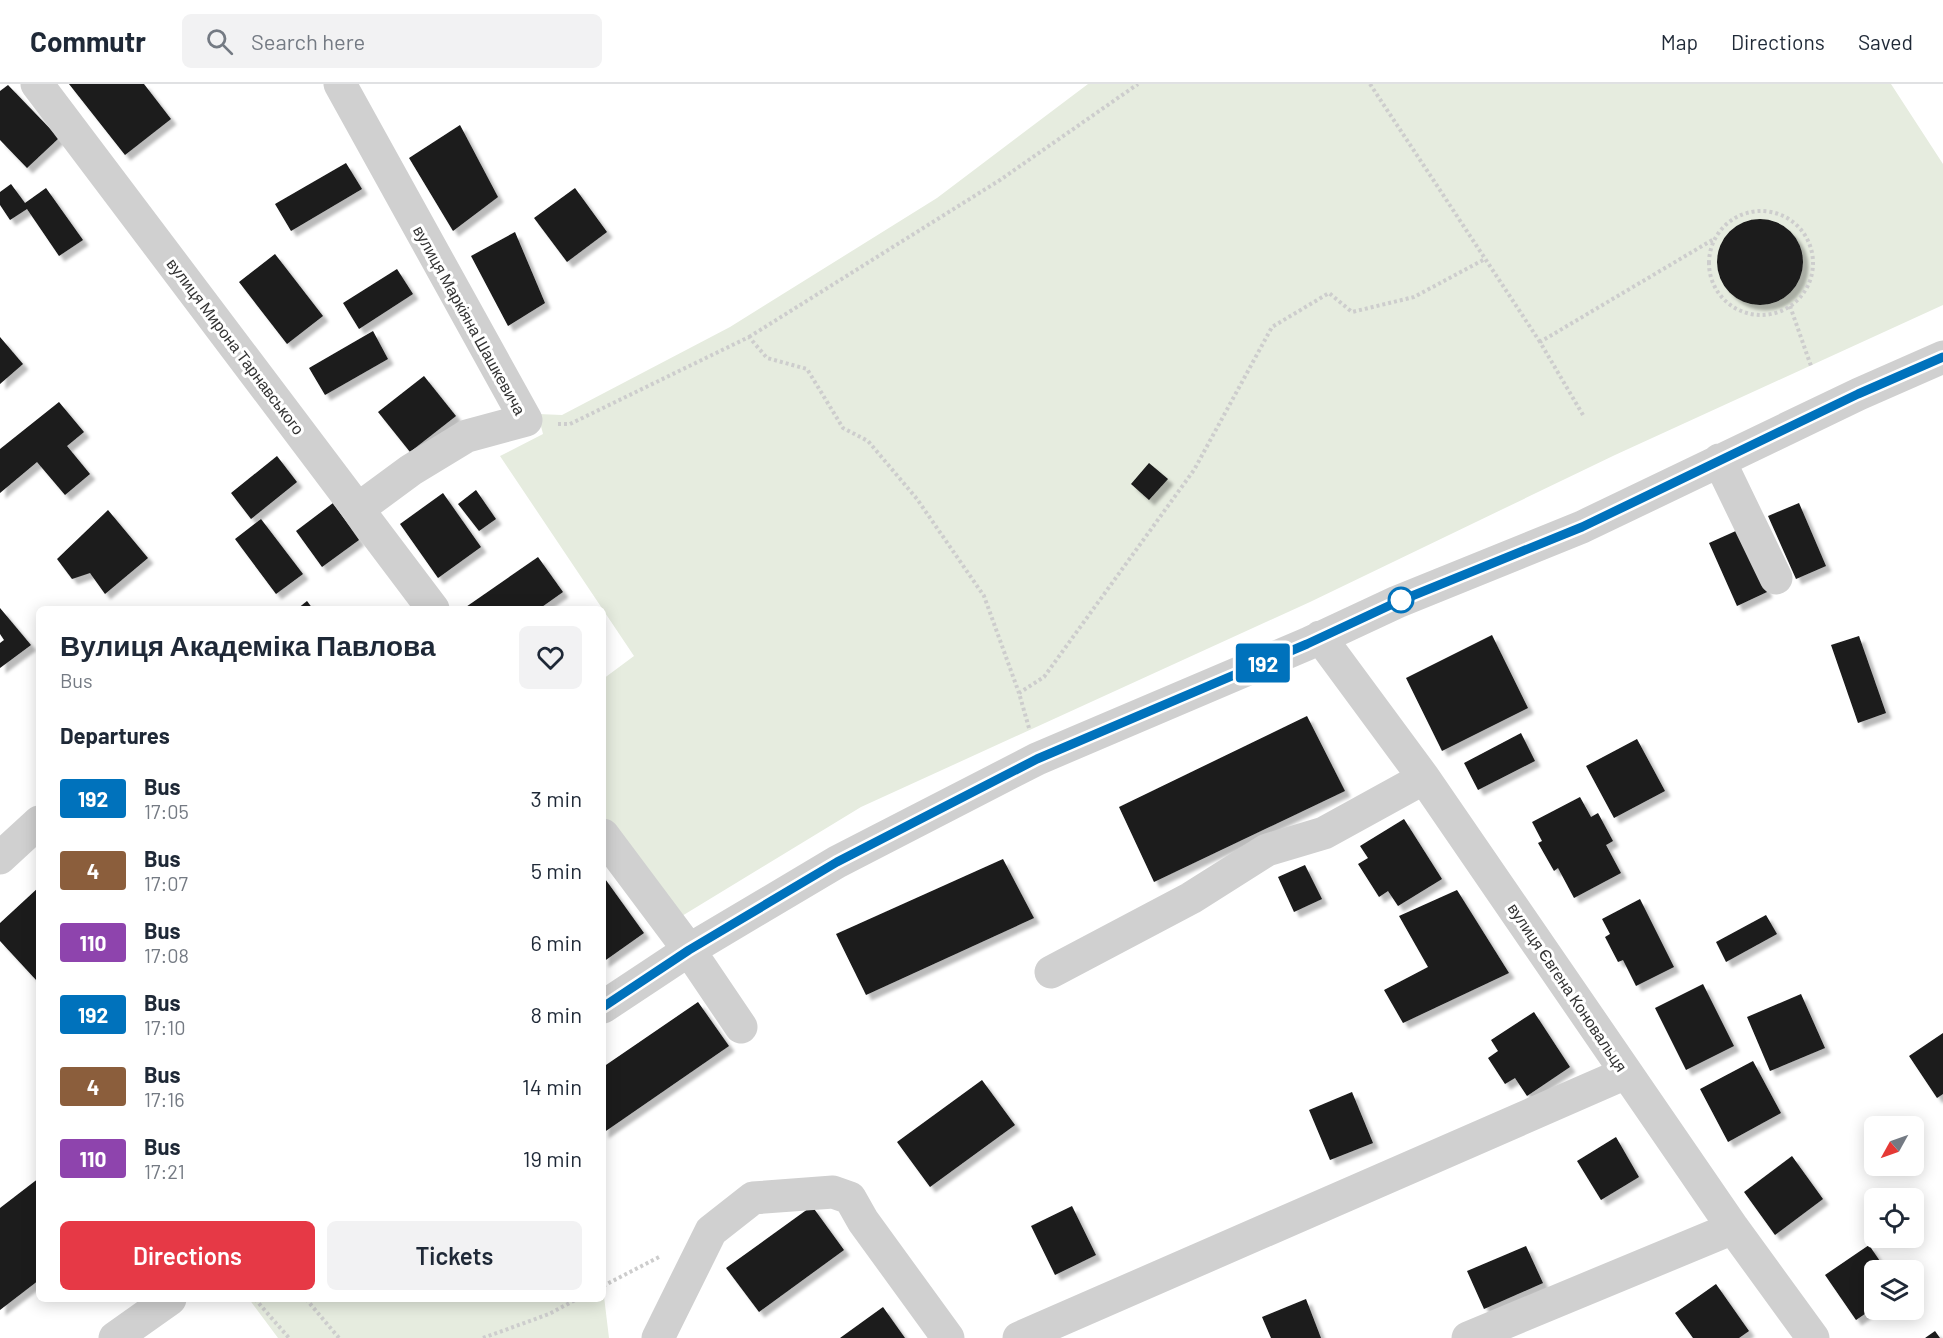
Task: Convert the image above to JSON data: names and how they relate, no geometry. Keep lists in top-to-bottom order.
{
  "streets": {
    "street": ["вулиця Маркіяна Шашкевича", "вулиця Мирона Тарнавського", "вулиця Євгена Коновальця"]
  },
  "crossings": [
    ["вулиця Маркіяна Шашкевича", "вулиця Мирона Тарнавського"]
  ],
  "lines": ["bus line 192"],
  "north": "bottom left",
  "page": {
    "header": "Commutr",
    "search": "Search here",
    "nav": ["Map", "Directions", "Saved"],
    "on_map": "192",
    "heading": [
      ["Вулиця Академіка Павлова", "Bus"],
      "Departures"
    ],
    "list": [
      {
        "mark": "192",
        "name": "Bus",
        "note": "17:05",
        "value": "3 min"
      },
      {
        "mark": "4",
        "name": "Bus",
        "note": "17:07",
        "value": "5 min"
      },
      {
        "mark": "110",
        "name": "Bus",
        "note": "17:08",
        "value": "6 min"
      },
      {
        "mark": "192",
        "name": "Bus",
        "note": "17:10",
        "value": "8 min"
      },
      {
        "mark": "4",
        "name": "Bus",
        "note": "17:16",
        "value": "14 min"
      },
      {
        "mark": "110",
        "name": "Bus",
        "note": "17:21",
        "value": "19 min"
      }
    ],
    "buttons": ["Directions", "Tickets"]
  }
}
